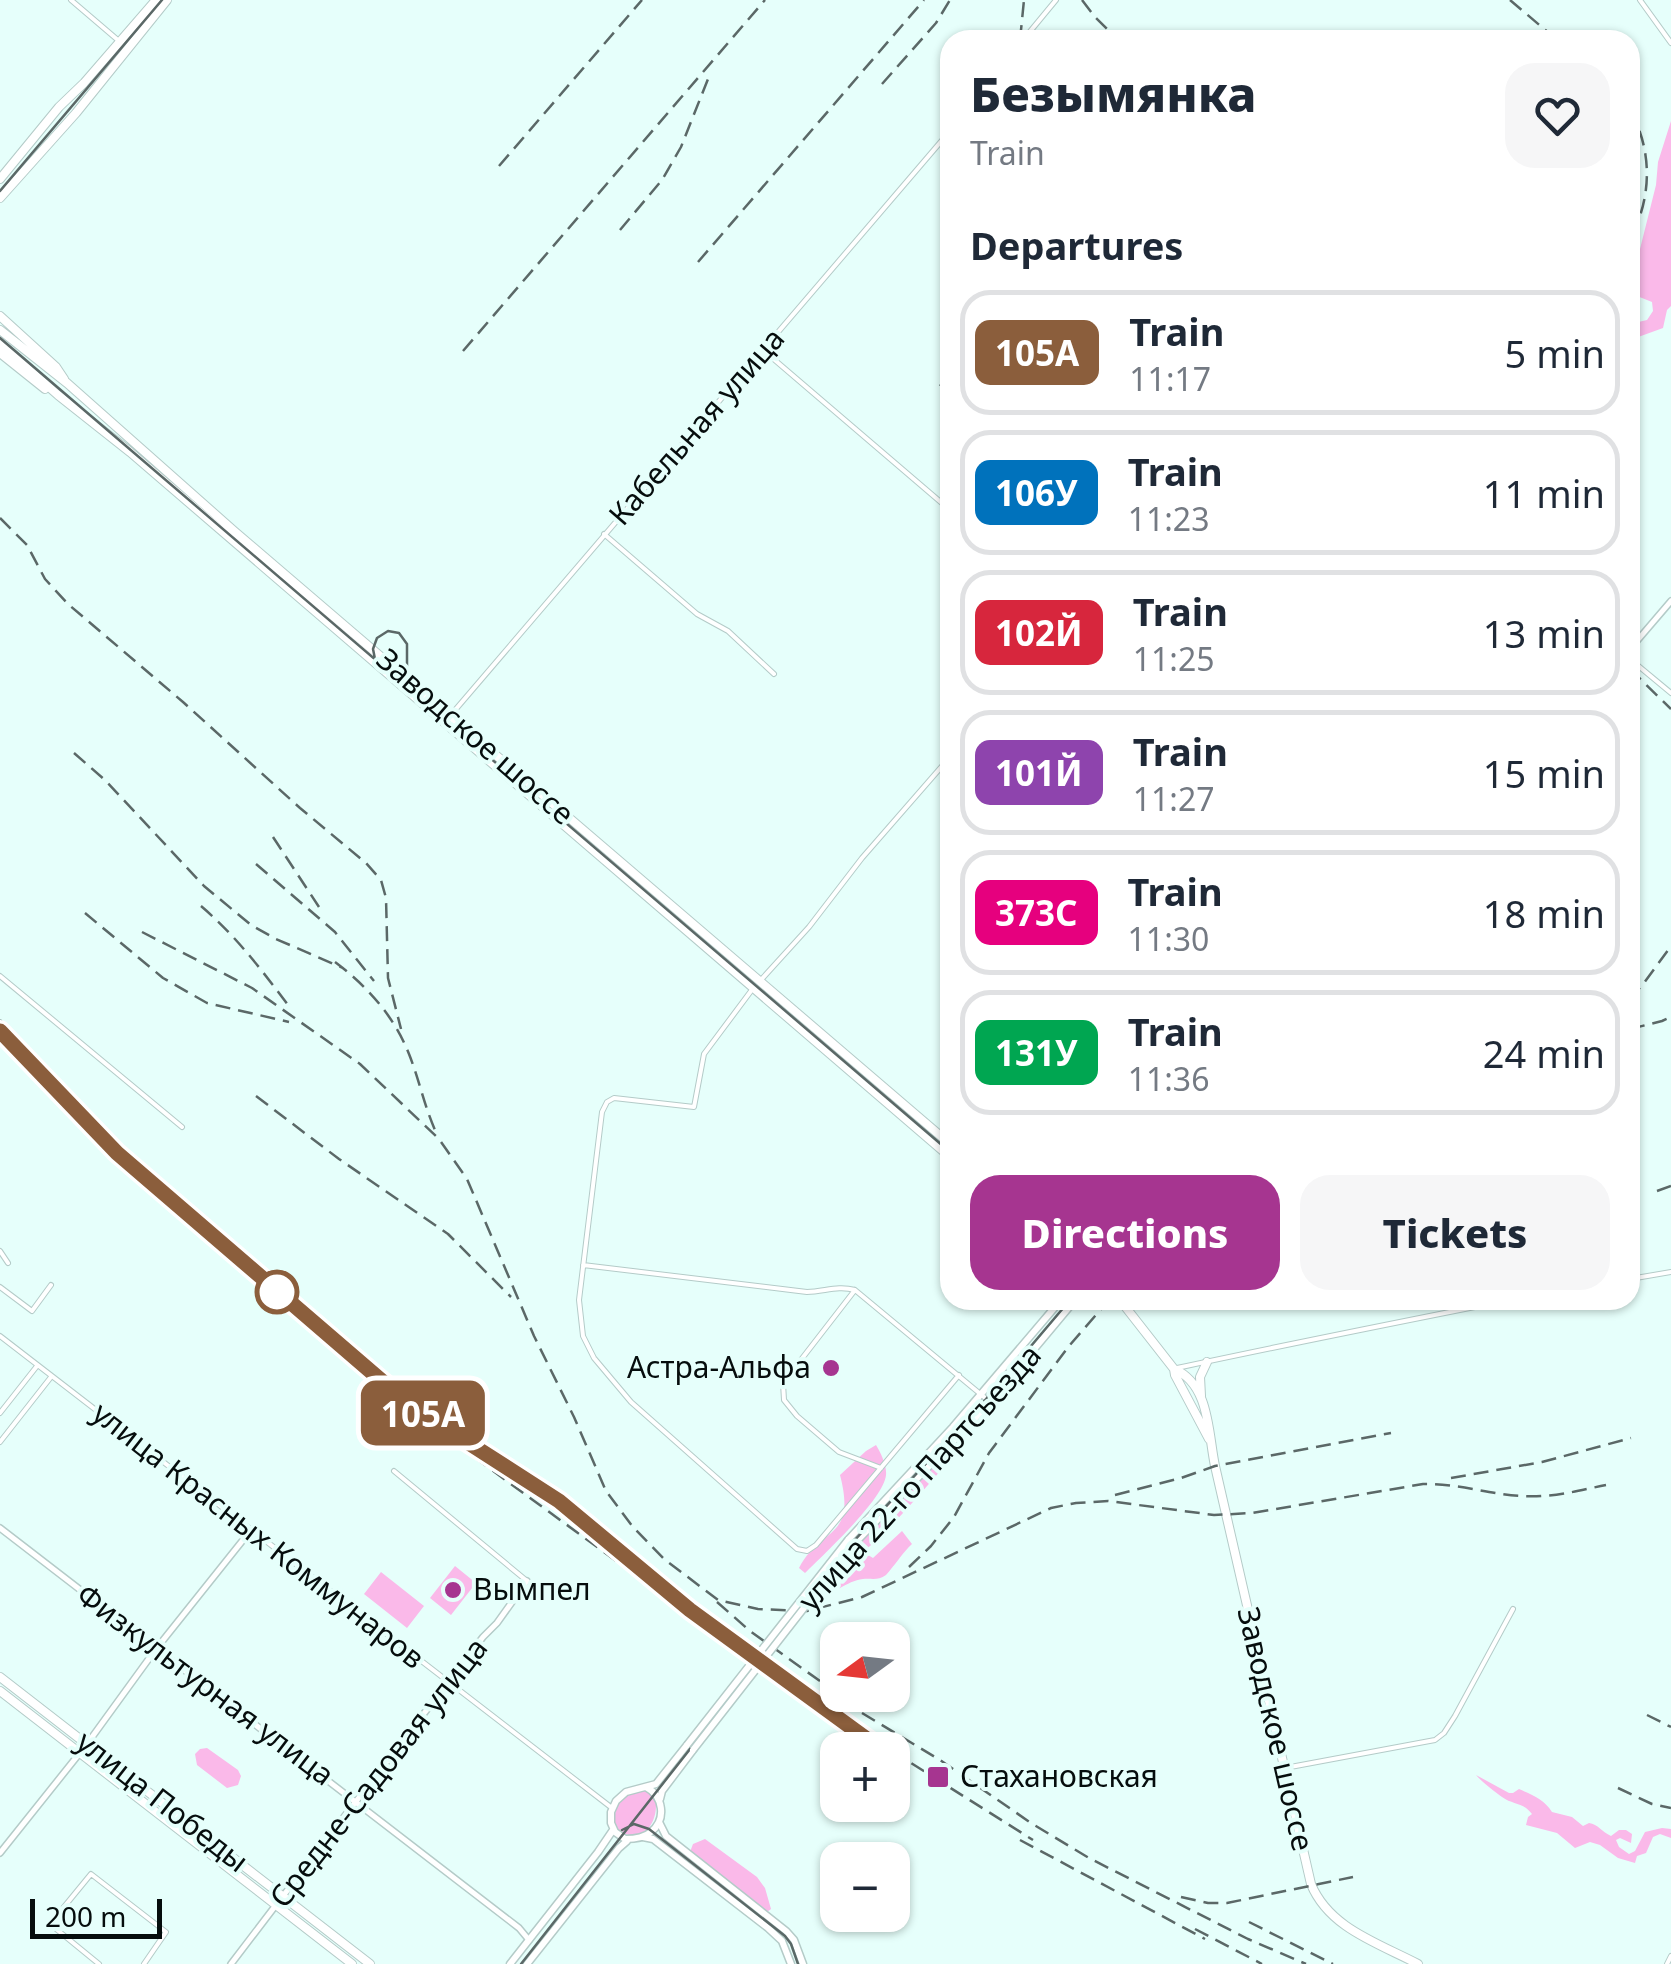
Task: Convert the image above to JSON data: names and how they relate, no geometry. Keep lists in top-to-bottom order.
{
  "streets": {
    "main road": [
      "Заводское шоссе",
      "улица 22-го Партсъезда",
      "Средне-Садовая улица",
      "улица Победы"
    ],
    "street": ["Кабельная улица", "улица Красных Коммунаров", "Физкультурная улица"]
  },
  "crossings": [
    ["Кабельная улица", "Заводское шоссе"],
    ["улица 22-го Партсъезда", "улица Красных Коммунаров"],
    ["улица Красных Коммунаров", "Средне-Садовая улица"],
    ["Физкультурная улица", "Средне-Садовая улица"],
    ["Средне-Садовая улица", "улица Победы"]
  ],
  "places": {
    "other": ["Астра-Альфа", "Вымпел"],
    "transit": ["Стахановская"]
  },
  "scale_bar": "200 m",
  "north": "left",
  "page": {
    "on_map": "105А",
    "heading": [
      ["Безымянка", "Train"],
      "Departures"
    ],
    "list": [
      {
        "mark": "105А",
        "name": "Train",
        "note": "11:17",
        "value": "5 min"
      },
      {
        "mark": "106У",
        "name": "Train",
        "note": "11:23",
        "value": "11 min"
      },
      {
        "mark": "102Й",
        "name": "Train",
        "note": "11:25",
        "value": "13 min"
      },
      {
        "mark": "101Й",
        "name": "Train",
        "note": "11:27",
        "value": "15 min"
      },
      {
        "mark": "373C",
        "name": "Train",
        "note": "11:30",
        "value": "18 min"
      },
      {
        "mark": "131У",
        "name": "Train",
        "note": "11:36",
        "value": "24 min"
      }
    ],
    "buttons": ["Directions", "Tickets"],
    "map_buttons": ["+", "−"],
    "scale": "200 m"
  }
}
